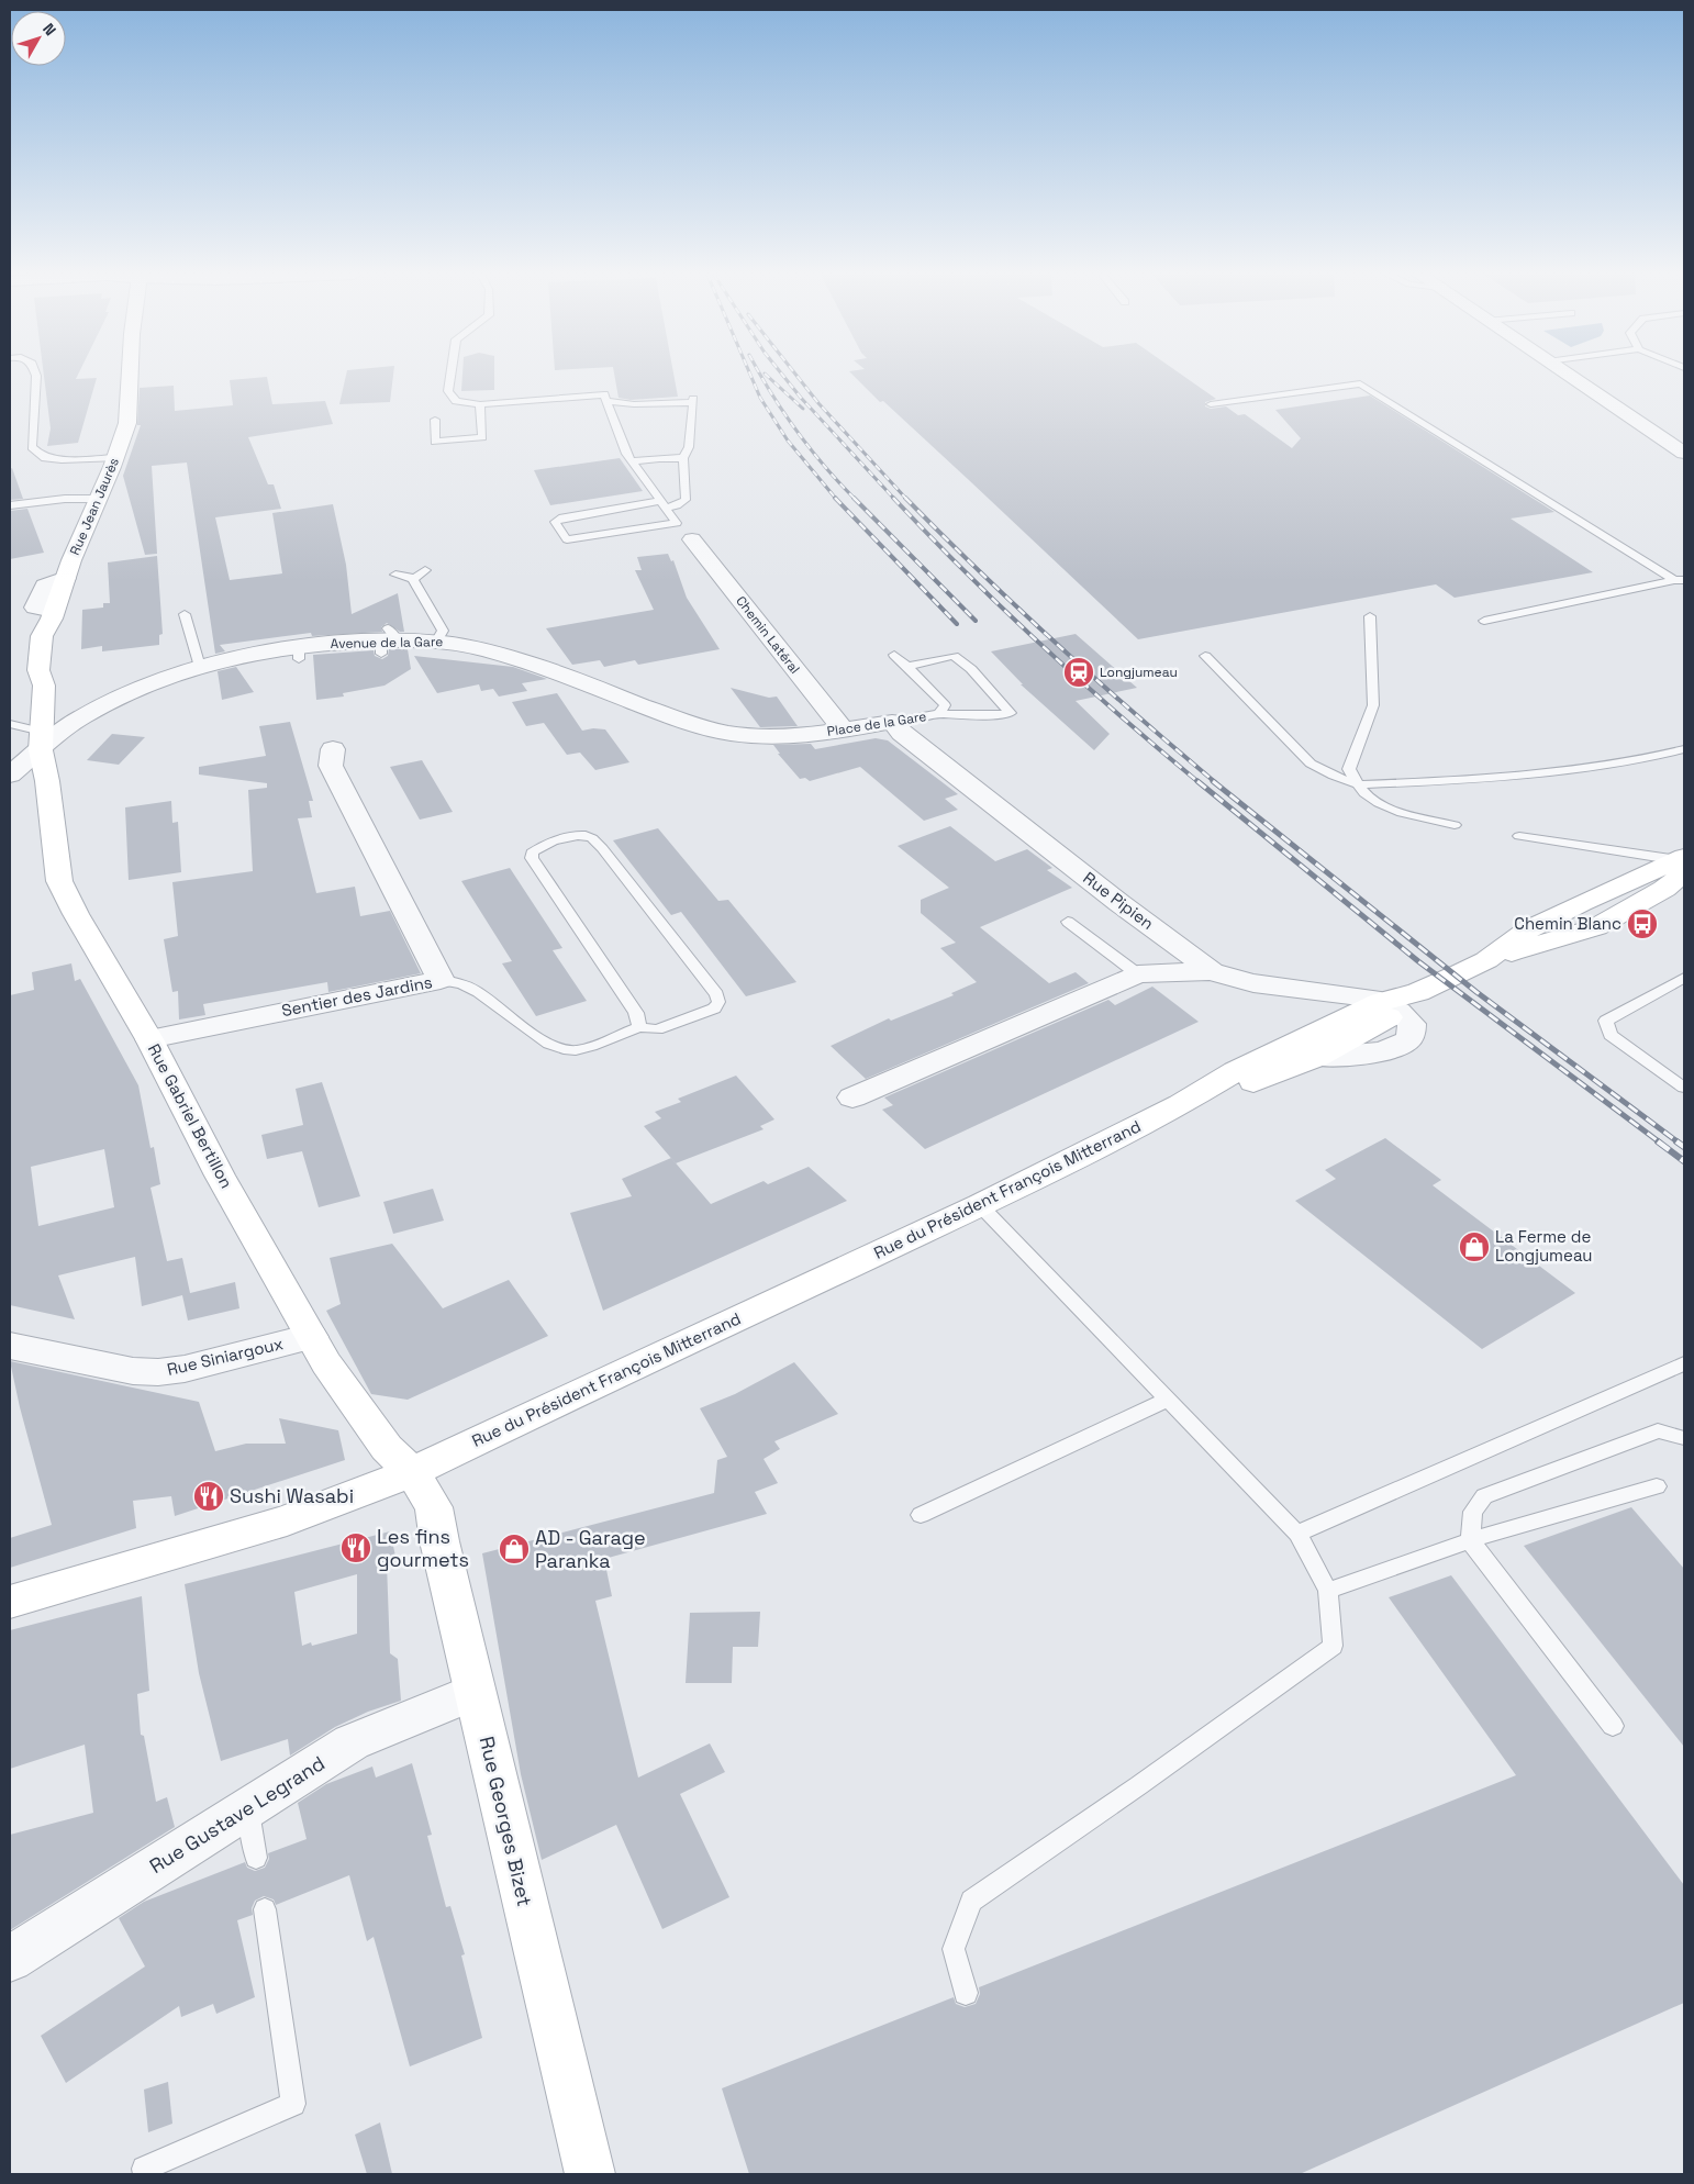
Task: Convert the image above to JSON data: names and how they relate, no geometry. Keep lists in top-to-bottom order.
{
  "streets": {
    "main road": [
      "Rue Jean Jaurès",
      "Rue Gabriel Bertillon",
      "Rue du Président François Mitterrand",
      "Rue Georges Bizet"
    ],
    "street": [
      "Chemin Latéral",
      "Avenue de la Gare",
      "Place de la Gare",
      "Rue Pipien",
      "Sentier des Jardins",
      "Rue Siniargoux",
      "Rue Gustave Legrand"
    ]
  },
  "crossings": [
    ["Chemin Latéral", "Place de la Gare"],
    ["Avenue de la Gare", "Place de la Gare"],
    ["Avenue de la Gare", "Rue Gabriel Bertillon"],
    ["Place de la Gare", "Rue Pipien"],
    ["Rue Pipien", "Rue du Président François Mitterrand"],
    ["Sentier des Jardins", "Rue Gabriel Bertillon"],
    ["Rue Gabriel Bertillon", "Rue du Président François Mitterrand"],
    ["Rue Gabriel Bertillon", "Rue Siniargoux"],
    ["Rue Gabriel Bertillon", "Rue Georges Bizet"],
    ["Rue du Président François Mitterrand", "Rue Georges Bizet"],
    ["Rue Gustave Legrand", "Rue Georges Bizet"]
  ],
  "places": {
    "station": ["Longjumeau"],
    "bus stop": ["Chemin Blanc"],
    "shop": ["La Ferme de Longjumeau", "AD - Garage Paranka"],
    "restaurant": ["Sushi Wasabi", "Les fins gourmets"]
  },
  "north": "top right"
}
